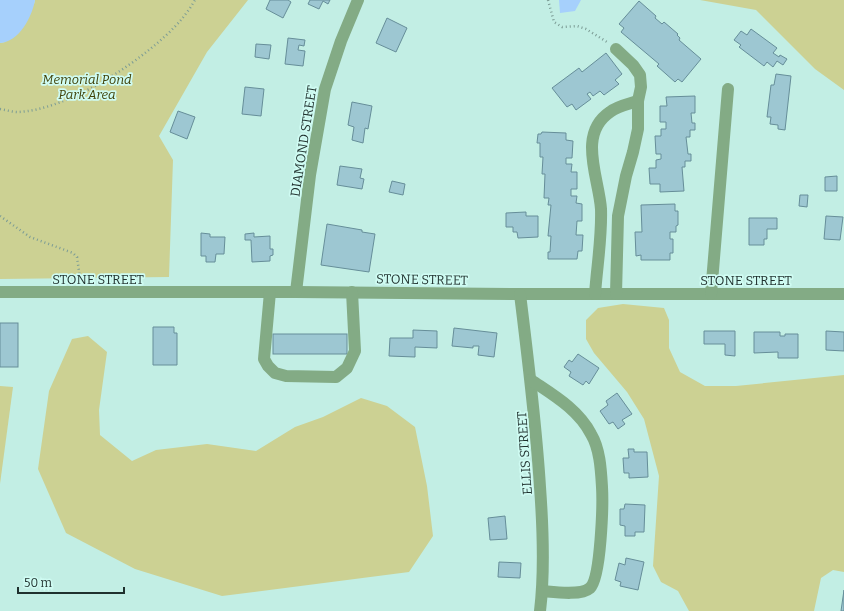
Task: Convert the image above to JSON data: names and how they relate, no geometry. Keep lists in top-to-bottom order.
{
  "streets": {
    "street": ["DIAMOND STREET", "STONE STREET", "ELLIS STREET"]
  },
  "crossings": [
    ["DIAMOND STREET", "STONE STREET"],
    ["STONE STREET", "ELLIS STREET"]
  ],
  "parks": ["Memorial Pond Park Area"],
  "scale_bar": "50 m"
}
